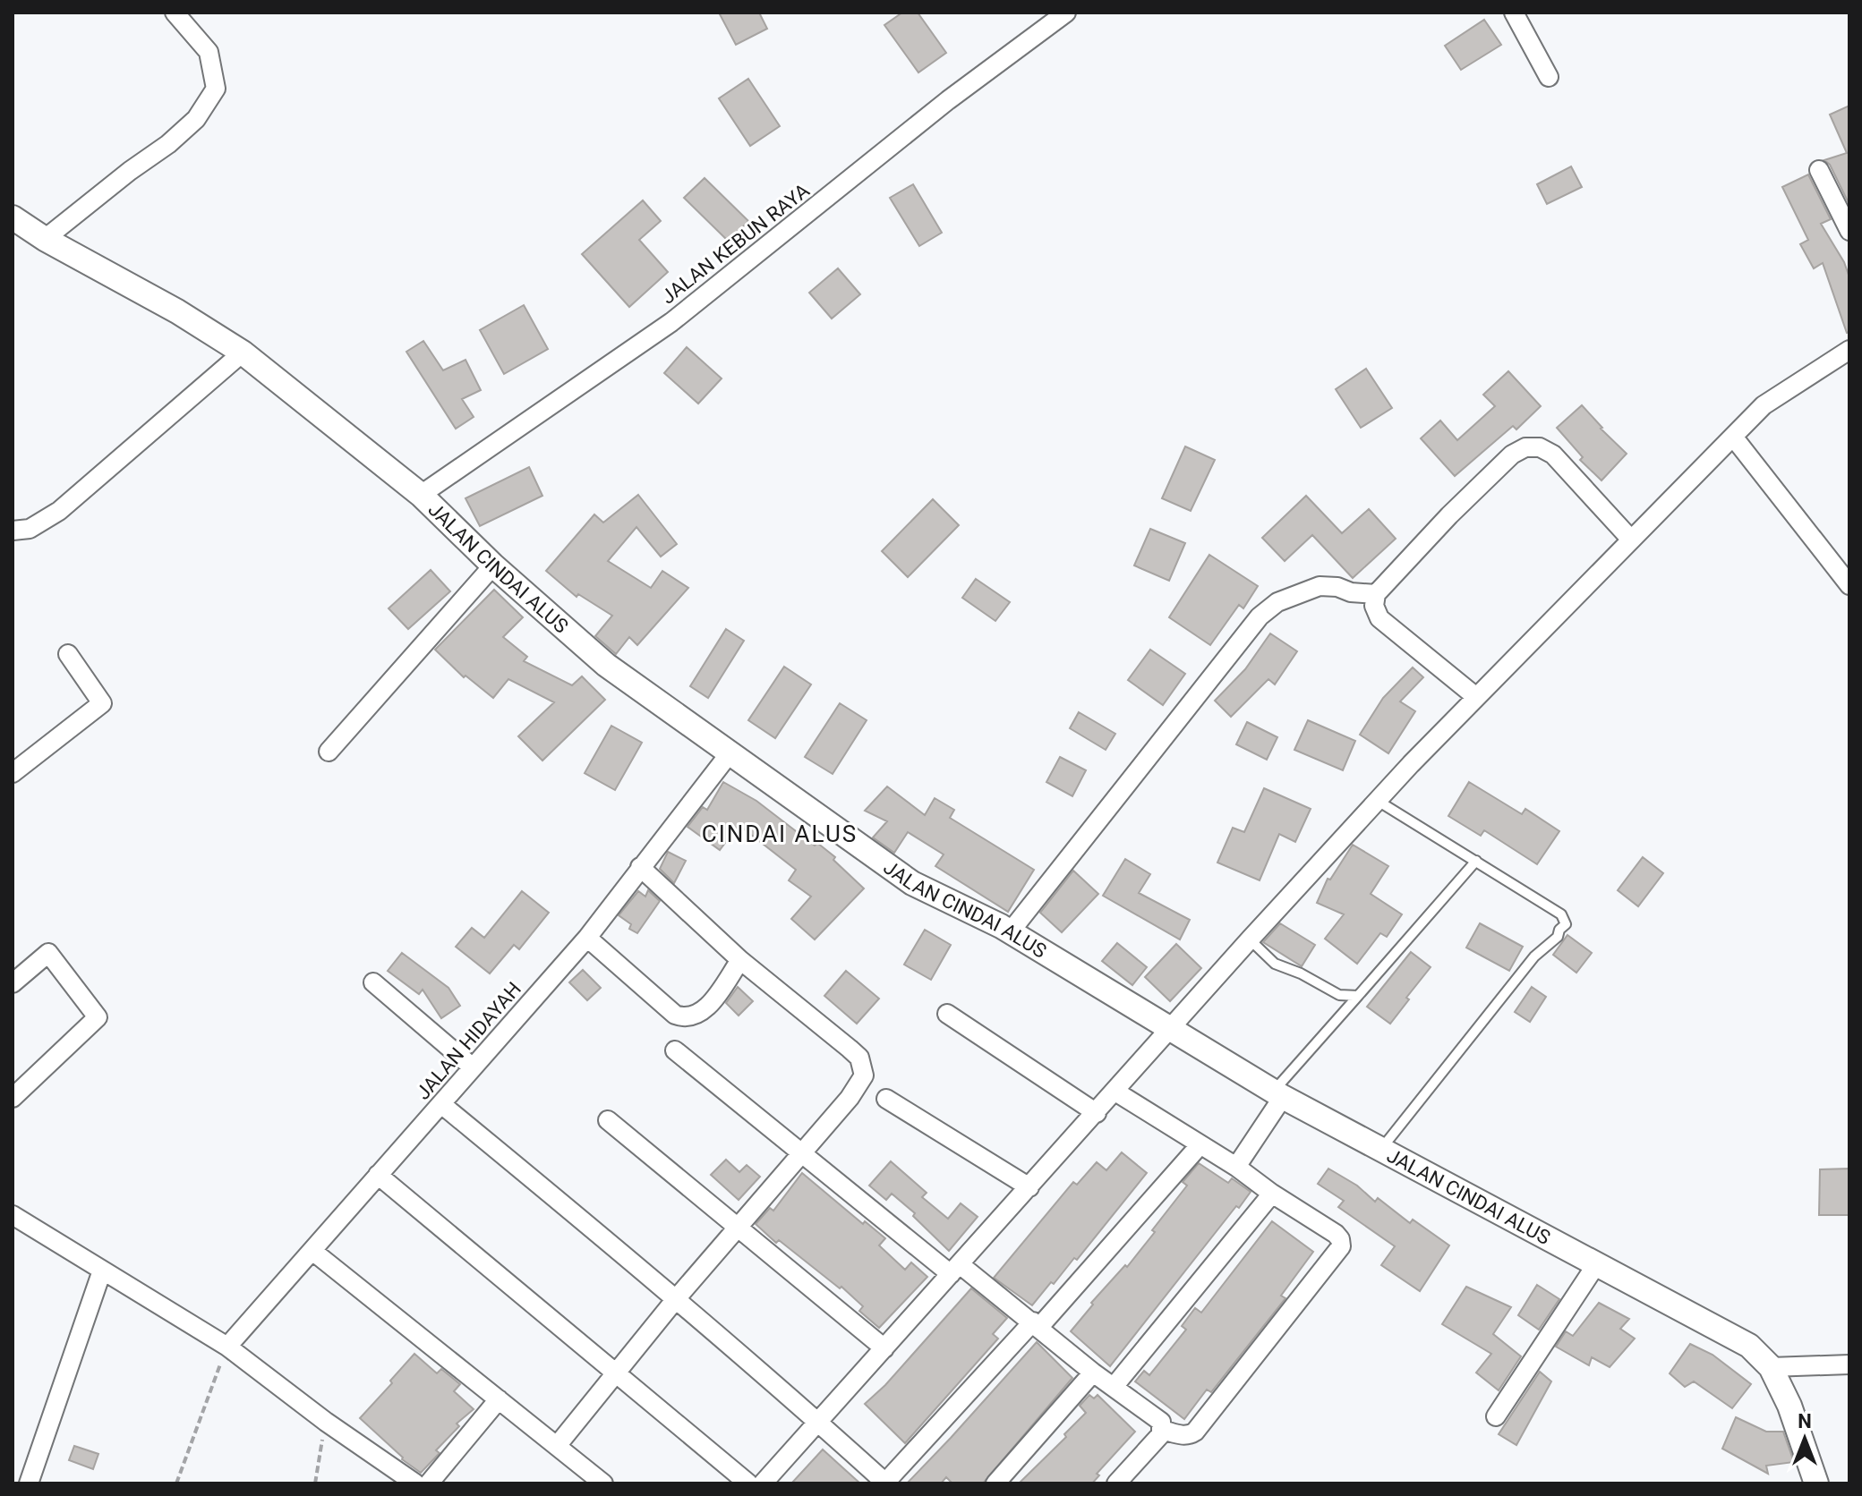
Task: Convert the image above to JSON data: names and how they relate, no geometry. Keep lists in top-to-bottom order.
{
  "streets": {
    "street": ["JALAN KEBUN RAYA", "JALAN CINDAI ALUS", "JALAN HIDAYAH"]
  },
  "crossings": [
    ["JALAN KEBUN RAYA", "JALAN CINDAI ALUS"],
    ["JALAN CINDAI ALUS", "JALAN HIDAYAH"]
  ],
  "districts": ["CINDAI ALUS"],
  "north": "top"
}
